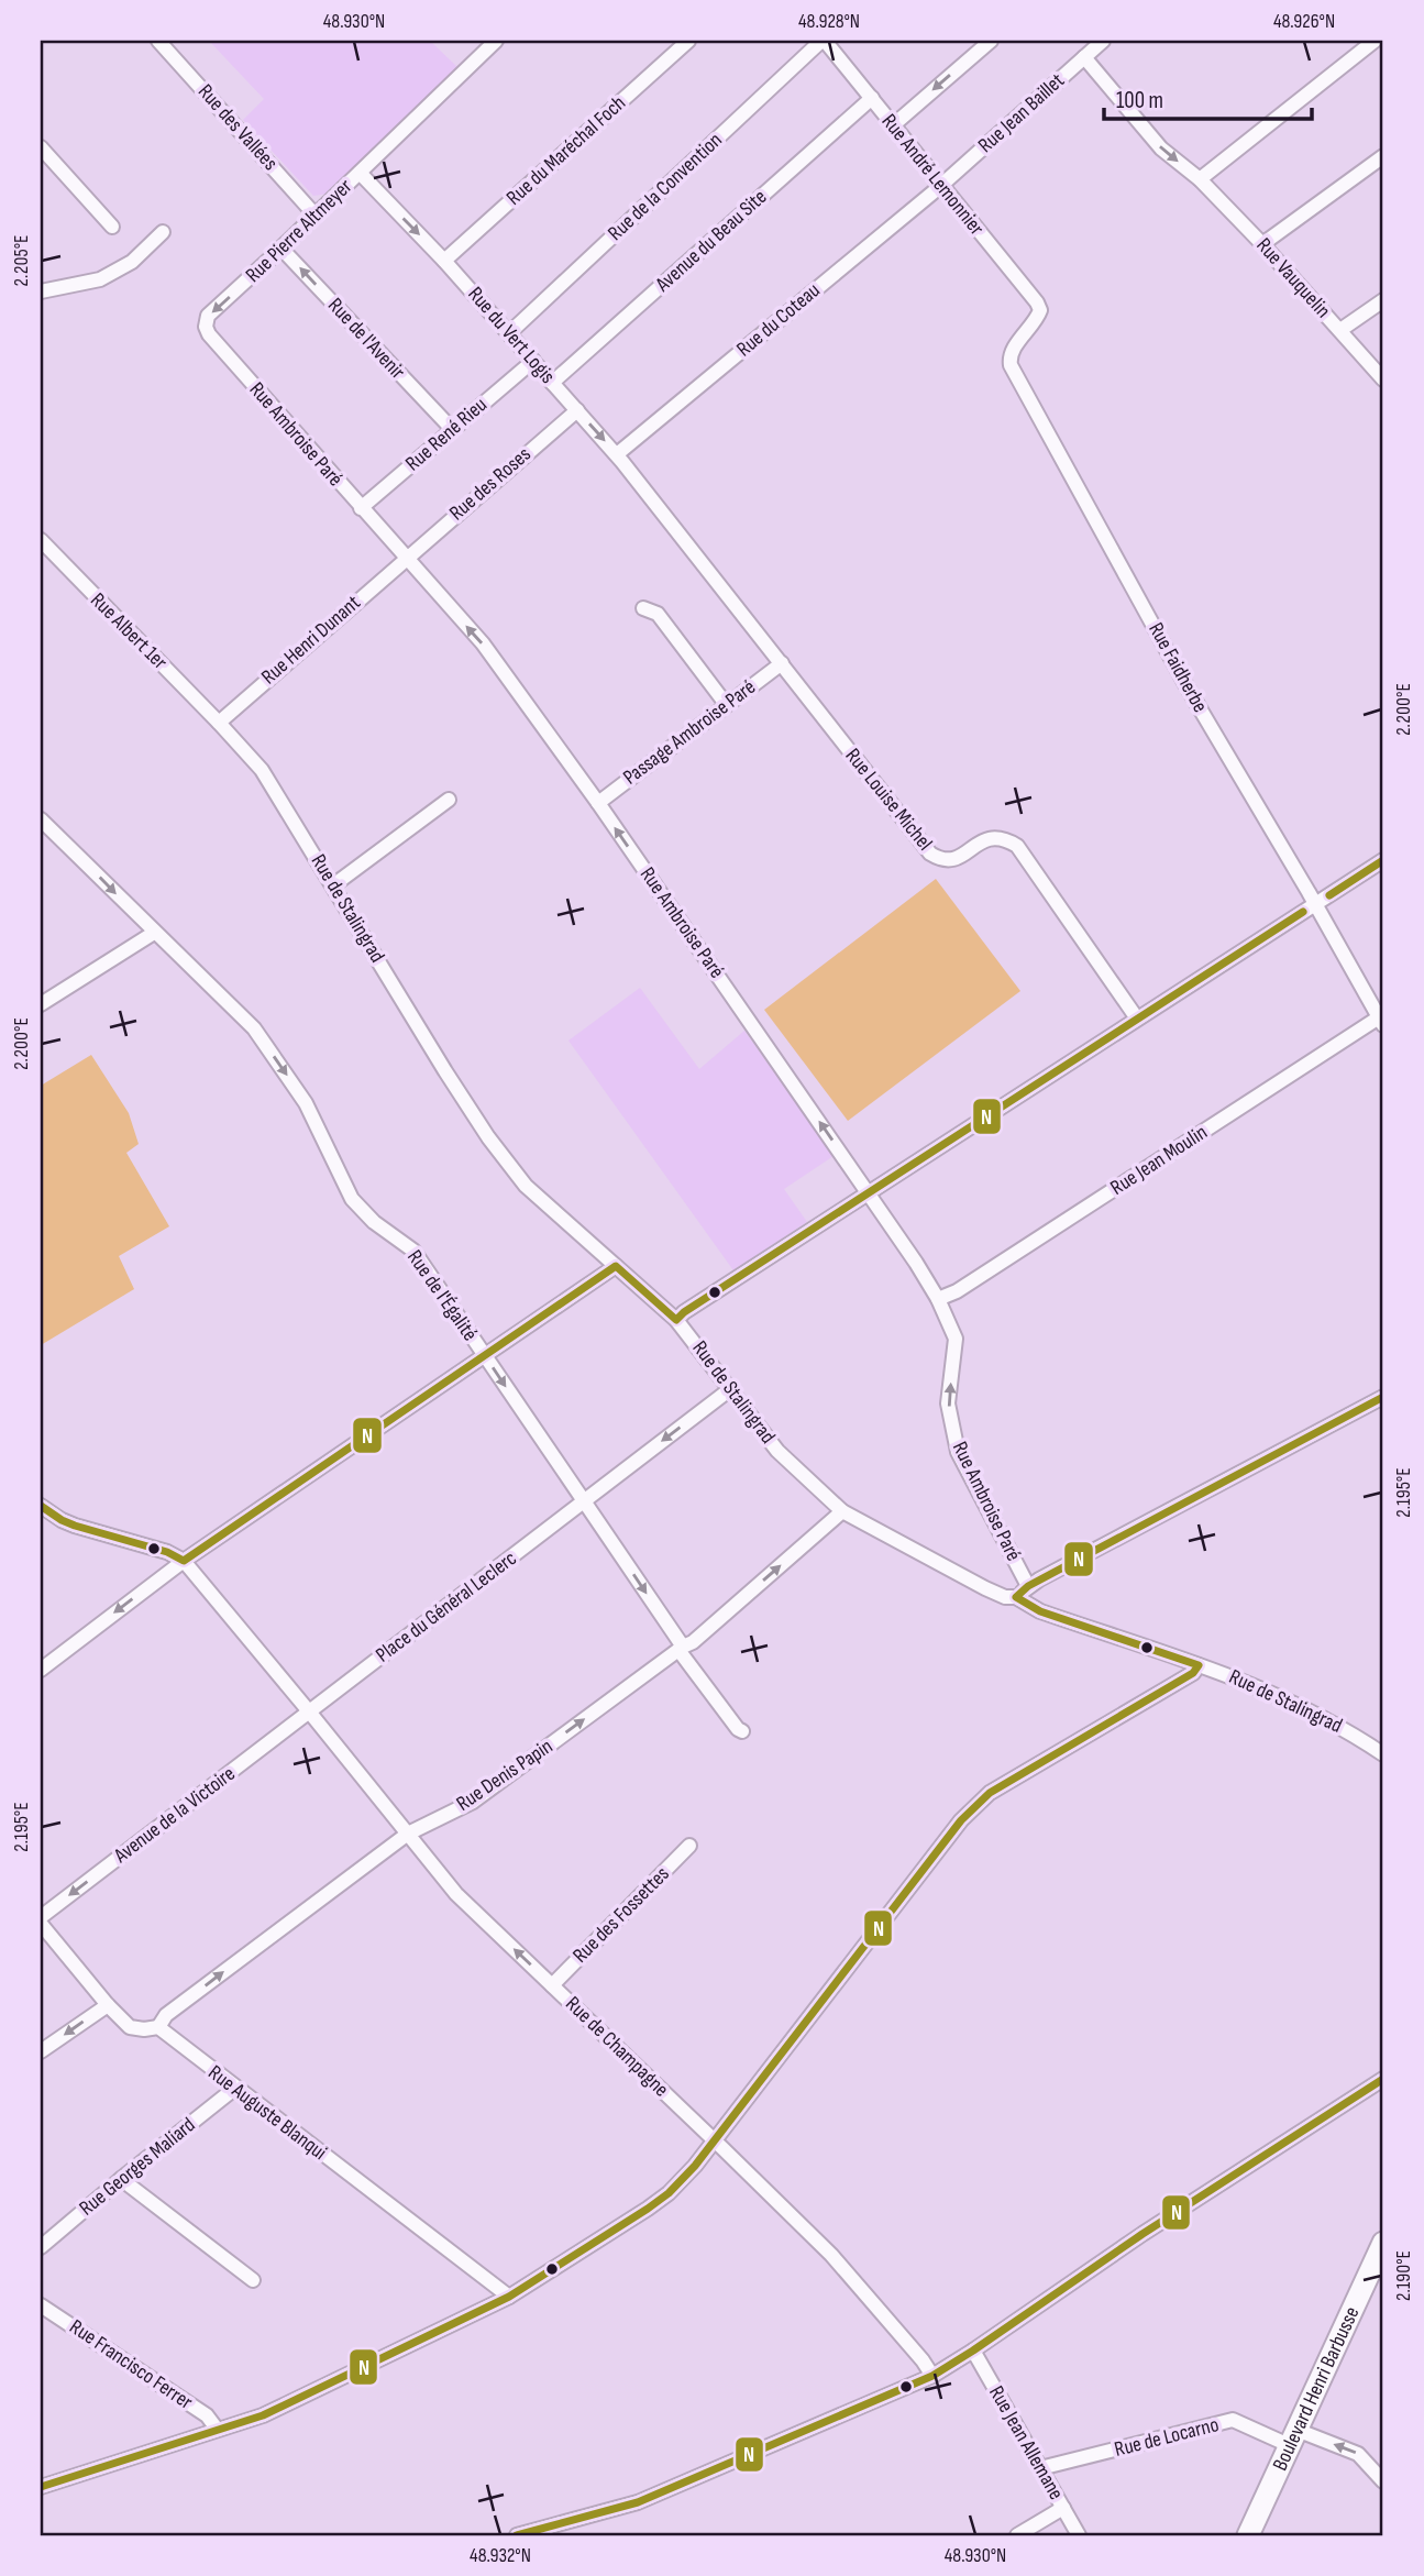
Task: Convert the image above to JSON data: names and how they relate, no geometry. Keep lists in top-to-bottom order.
{
  "streets": {
    "main road": ["Boulevard Henri Barbusse"],
    "street": [
      "Rue Jean Baillet",
      "Rue des Vallées",
      "Rue du Maréchal Foch",
      "Rue André Lemonnier",
      "Rue de la Convention",
      "Rue Pierre Altmeyer",
      "Avenue du Beau Site",
      "Rue Vauquelin",
      "Rue du Coteau",
      "Rue du Vert Logis",
      "Rue de l'Avenir",
      "Rue Ambroise Paré",
      "Rue René Rieu",
      "Rue des Roses",
      "Rue Albert 1er",
      "Rue Henri Dunant",
      "Rue Faidherbe",
      "Passage Ambroise Paré",
      "Rue Louise Michel",
      "Rue de Stalingrad",
      "Rue Jean Moulin",
      "Rue de l'Égalité",
      "Place du Général Leclerc",
      "Rue Denis Papin",
      "Avenue de la Victoire",
      "Rue des Fossettes",
      "Rue de Champagne",
      "Rue Auguste Blanqui",
      "Rue Georges Maliard",
      "Rue Francisco Ferrer",
      "Rue de Locarno",
      "Rue Jean Allemane"
    ]
  },
  "crossings": [
    ["Rue Jean Baillet", "Rue André Lemonnier"],
    ["Rue Jean Baillet", "Rue Vauquelin"],
    ["Rue Jean Baillet", "Rue du Coteau"],
    ["Rue des Vallées", "Rue Pierre Altmeyer"],
    ["Rue du Maréchal Foch", "Rue du Vert Logis"],
    ["Rue André Lemonnier", "Rue de la Convention"],
    ["Rue André Lemonnier", "Avenue du Beau Site"],
    ["Rue André Lemonnier", "Rue du Coteau"],
    ["Rue André Lemonnier", "Rue Faidherbe"],
    ["Rue de la Convention", "Rue du Vert Logis"],
    ["Rue Pierre Altmeyer", "Rue du Vert Logis"],
    ["Rue Pierre Altmeyer", "Rue de l'Avenir"],
    ["Rue Pierre Altmeyer", "Rue Ambroise Paré"],
    ["Avenue du Beau Site", "Rue du Vert Logis"],
    ["Rue du Coteau", "Rue du Vert Logis"],
    ["Rue du Vert Logis", "Rue René Rieu"],
    ["Rue du Vert Logis", "Rue des Roses"],
    ["Rue du Vert Logis", "Rue Louise Michel"],
    ["Rue de l'Avenir", "Rue René Rieu"],
    ["Rue Ambroise Paré", "Rue René Rieu"],
    ["Rue Ambroise Paré", "Rue des Roses"],
    ["Rue Ambroise Paré", "Rue Henri Dunant"],
    ["Rue Ambroise Paré", "Passage Ambroise Paré"],
    ["Rue Ambroise Paré", "Rue Jean Moulin"],
    ["Rue des Roses", "Rue Henri Dunant"],
    ["Rue Albert 1er", "Rue Henri Dunant"],
    ["Rue Albert 1er", "Rue de Stalingrad"],
    ["Rue Henri Dunant", "Rue de Stalingrad"],
    ["Rue Faidherbe", "Rue Jean Moulin"],
    ["Passage Ambroise Paré", "Rue Louise Michel"],
    ["Rue de Stalingrad", "Rue Denis Papin"],
    ["Rue de l'Égalité", "Place du Général Leclerc"],
    ["Rue de l'Égalité", "Rue Denis Papin"],
    ["Place du Général Leclerc", "Avenue de la Victoire"],
    ["Place du Général Leclerc", "Rue de Champagne"],
    ["Rue Denis Papin", "Rue de Champagne"],
    ["Rue Denis Papin", "Rue Auguste Blanqui"],
    ["Avenue de la Victoire", "Rue de Champagne"],
    ["Rue des Fossettes", "Rue de Champagne"],
    ["Rue Auguste Blanqui", "Rue Georges Maliard"],
    ["Boulevard Henri Barbusse", "Rue de Locarno"],
    ["Rue de Locarno", "Rue Jean Allemane"]
  ],
  "one_way": [
    "Rue Vauquelin",
    "Rue du Vert Logis",
    "Rue de l'Avenir",
    "Rue Ambroise Paré",
    "Rue de l'Égalité",
    "Rue Denis Papin",
    "Avenue de la Victoire"
  ],
  "lines": ["transit line N"],
  "scale_bar": "100 m",
  "coordinates": [
    "48.930°N",
    "48.928°N",
    "48.926°N",
    "2.205°E",
    "2.200°E",
    "2.195°E",
    "2.190°E",
    "48.932°N"
  ]
}
